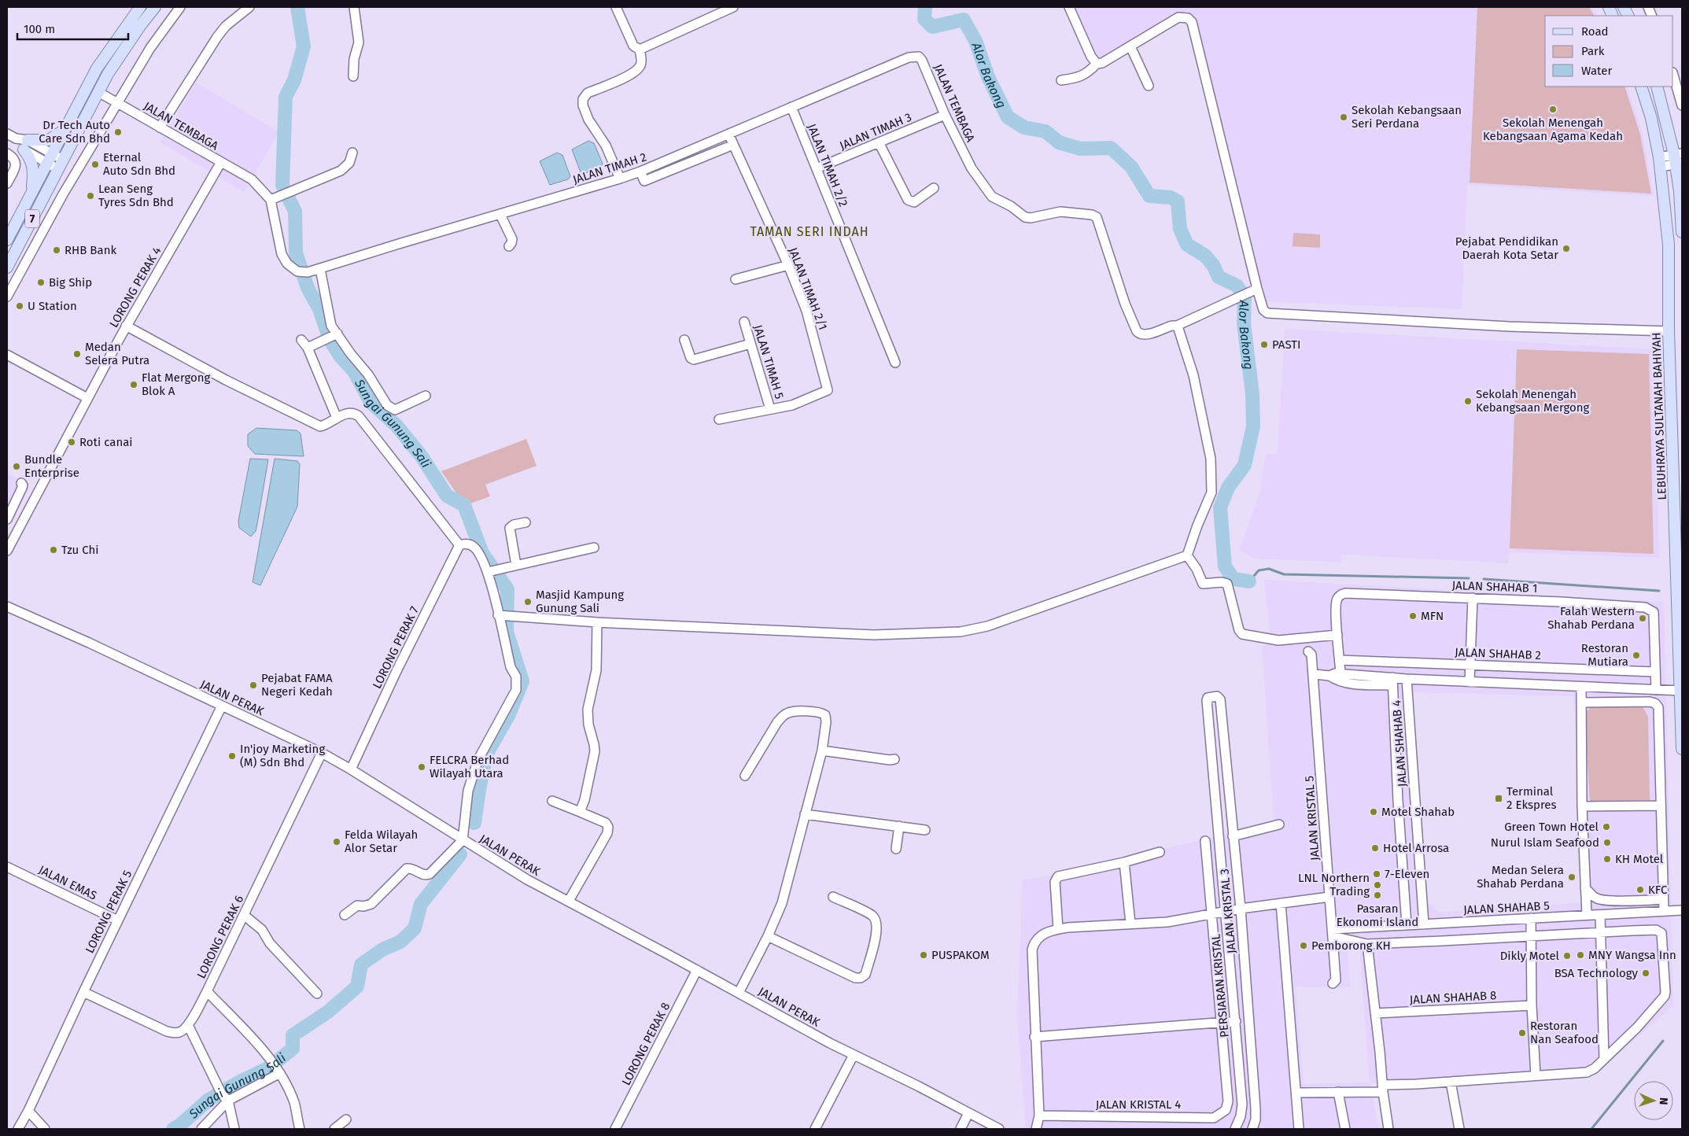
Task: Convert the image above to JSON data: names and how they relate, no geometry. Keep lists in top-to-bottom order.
{
  "streets": {
    "main road": ["7", "LEBUHRAYA SULTANAH BAHIYAH"],
    "street": [
      "JALAN TEMBAGA",
      "JALAN TIMAH 3",
      "JALAN TIMAH 2/2",
      "JALAN TIMAH 2",
      "LORONG PERAK 4",
      "JALAN TIMAH 2/1",
      "JALAN TIMAH 5",
      "JALAN SHAHAB 1",
      "LORONG PERAK 7",
      "JALAN SHAHAB 2",
      "JALAN PERAK",
      "JALAN SHAHAB 4",
      "JALAN KRISTAL 5",
      "JALAN EMAS",
      "JALAN SHAHAB 5",
      "JALAN KRISTAL 3",
      "LORONG PERAK 5",
      "LORONG PERAK 6",
      "PERSIARAN KRISTAL",
      "JALAN SHAHAB 8",
      "LORONG PERAK 8",
      "JALAN KRISTAL 4"
    ]
  },
  "crossings": [
    ["JALAN TEMBAGA", "JALAN TIMAH 3"],
    ["JALAN TEMBAGA", "JALAN TIMAH 2"],
    ["JALAN TEMBAGA", "7"],
    ["JALAN TEMBAGA", "LORONG PERAK 4"],
    ["JALAN TIMAH 3", "JALAN TIMAH 2/2"],
    ["JALAN TIMAH 2/2", "JALAN TIMAH 2"],
    ["JALAN TIMAH 2", "JALAN TIMAH 2/1"],
    ["JALAN TIMAH 2/1", "JALAN TIMAH 5"],
    ["JALAN SHAHAB 1", "JALAN SHAHAB 2"],
    ["LORONG PERAK 7", "JALAN PERAK"],
    ["JALAN PERAK", "LORONG PERAK 5"],
    ["JALAN PERAK", "LORONG PERAK 6"],
    ["JALAN PERAK", "LORONG PERAK 8"],
    ["JALAN SHAHAB 4", "JALAN SHAHAB 5"],
    ["JALAN KRISTAL 5", "JALAN SHAHAB 5"],
    ["JALAN EMAS", "LORONG PERAK 5"],
    ["JALAN KRISTAL 3", "PERSIARAN KRISTAL"]
  ],
  "districts": ["TAMAN SERI INDAH"],
  "water": ["Alor Bakong", "Sungai Gunung Sali"],
  "places": {
    "other": [
      "Sekolah Menengah Kebangsaan Agama Kedah",
      "Sekolah Kebangsaan Seri Perdana",
      "Dr Tech Auto Care Sdn Bhd",
      "Eternal Auto Sdn Bhd",
      "Lean Seng Tyres Sdn Bhd",
      "Pejabat Pendidikan Daerah Kota Setar",
      "RHB Bank",
      "Big Ship",
      "U Station",
      "PASTI",
      "Medan Selera Putra",
      "Flat Mergong Blok A",
      "Sekolah Menengah Kebangsaan Mergong",
      "Roti canai",
      "Bundle Enterprise",
      "Tzu Chi",
      "Masjid Kampung Gunung Sali",
      "MFN",
      "Falah Western Shahab Perdana",
      "Restoran Mutiara",
      "Pejabat FAMA Negeri Kedah",
      "In'joy Marketing (M) Sdn Bhd",
      "FELCRA Berhad Wilayah Utara",
      "Motel Shahab",
      "Green Town Hotel",
      "Felda Wilayah Alor Setar",
      "Nurul Islam Seafood",
      "Hotel Arrosa",
      "KH Motel",
      "7-Eleven",
      "Medan Selera Shahab Perdana",
      "LNL Northern Trading",
      "KFC",
      "Pasaran Ekonomi Island",
      "Pemborong KH",
      "PUSPAKOM",
      "MNY Wangsa Inn",
      "Dikly Motel",
      "BSA Technology",
      "Restoran Nan Seafood"
    ],
    "transit": ["Terminal 2 Ekspres"]
  },
  "legend": ["Road", "Park", "Water"],
  "scale_bar": "100 m",
  "north": "right"
}
